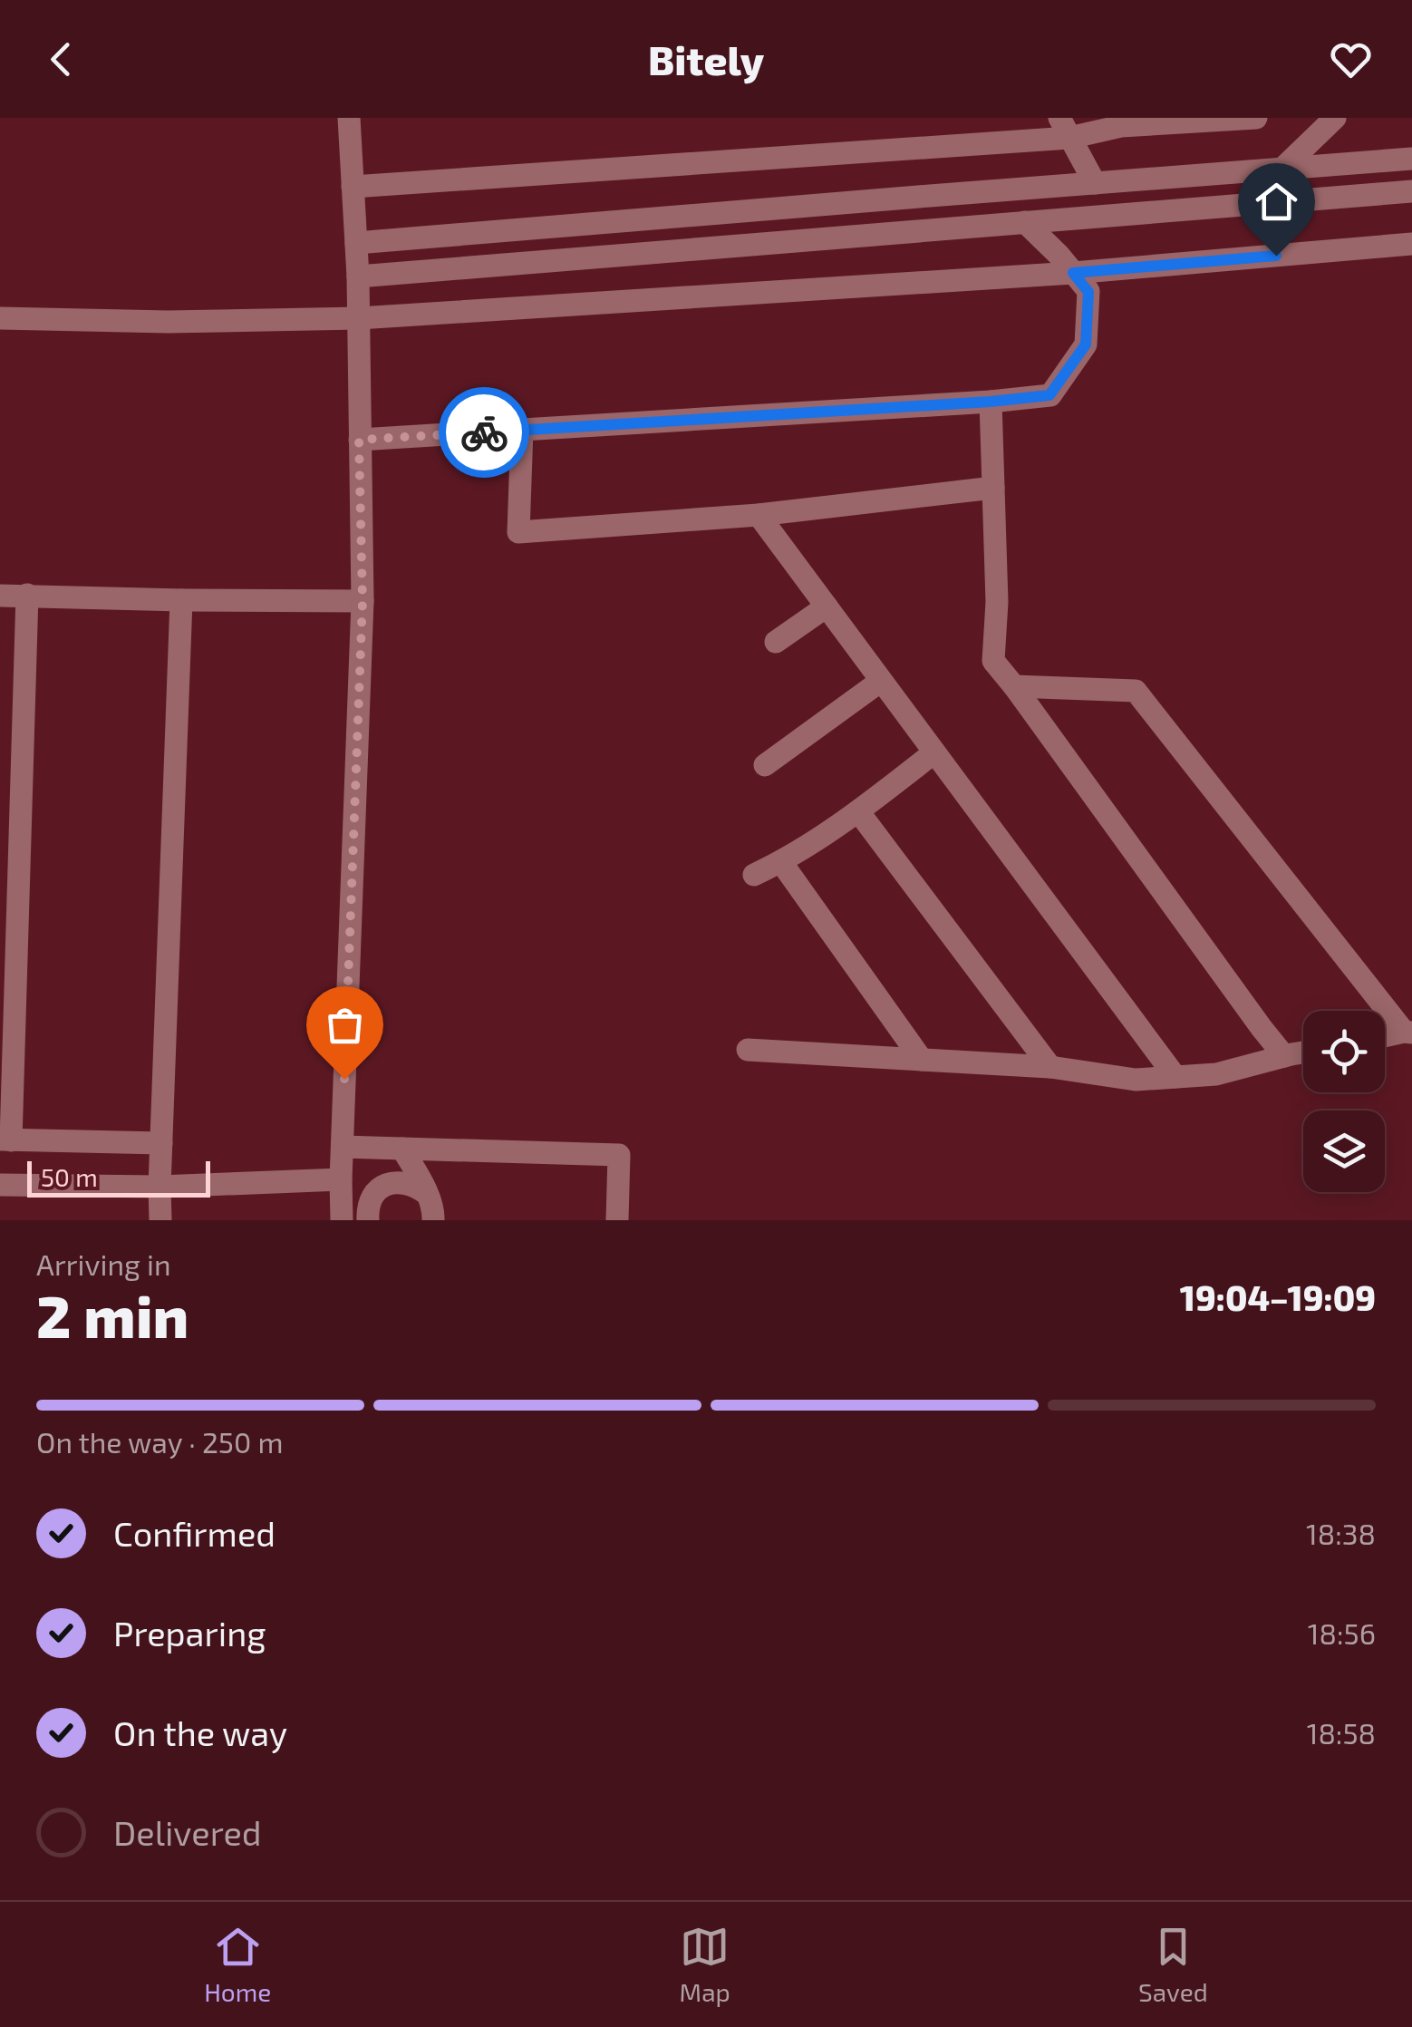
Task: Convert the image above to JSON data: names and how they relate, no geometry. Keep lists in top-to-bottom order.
{
  "scale_bar": "50 m",
  "page": {
    "header": "Bitely",
    "scale": "50 m",
    "heading": ["2 min", "Arriving in", "19:04–19:09"],
    "bar": "On the way · 250 m",
    "list": [
      ["Confirmed", "18:38"],
      ["Preparing", "18:56"],
      ["On the way", "18:58"],
      "Delivered"
    ],
    "tabs": ["Home", "Map", "Saved"]
  }
}
